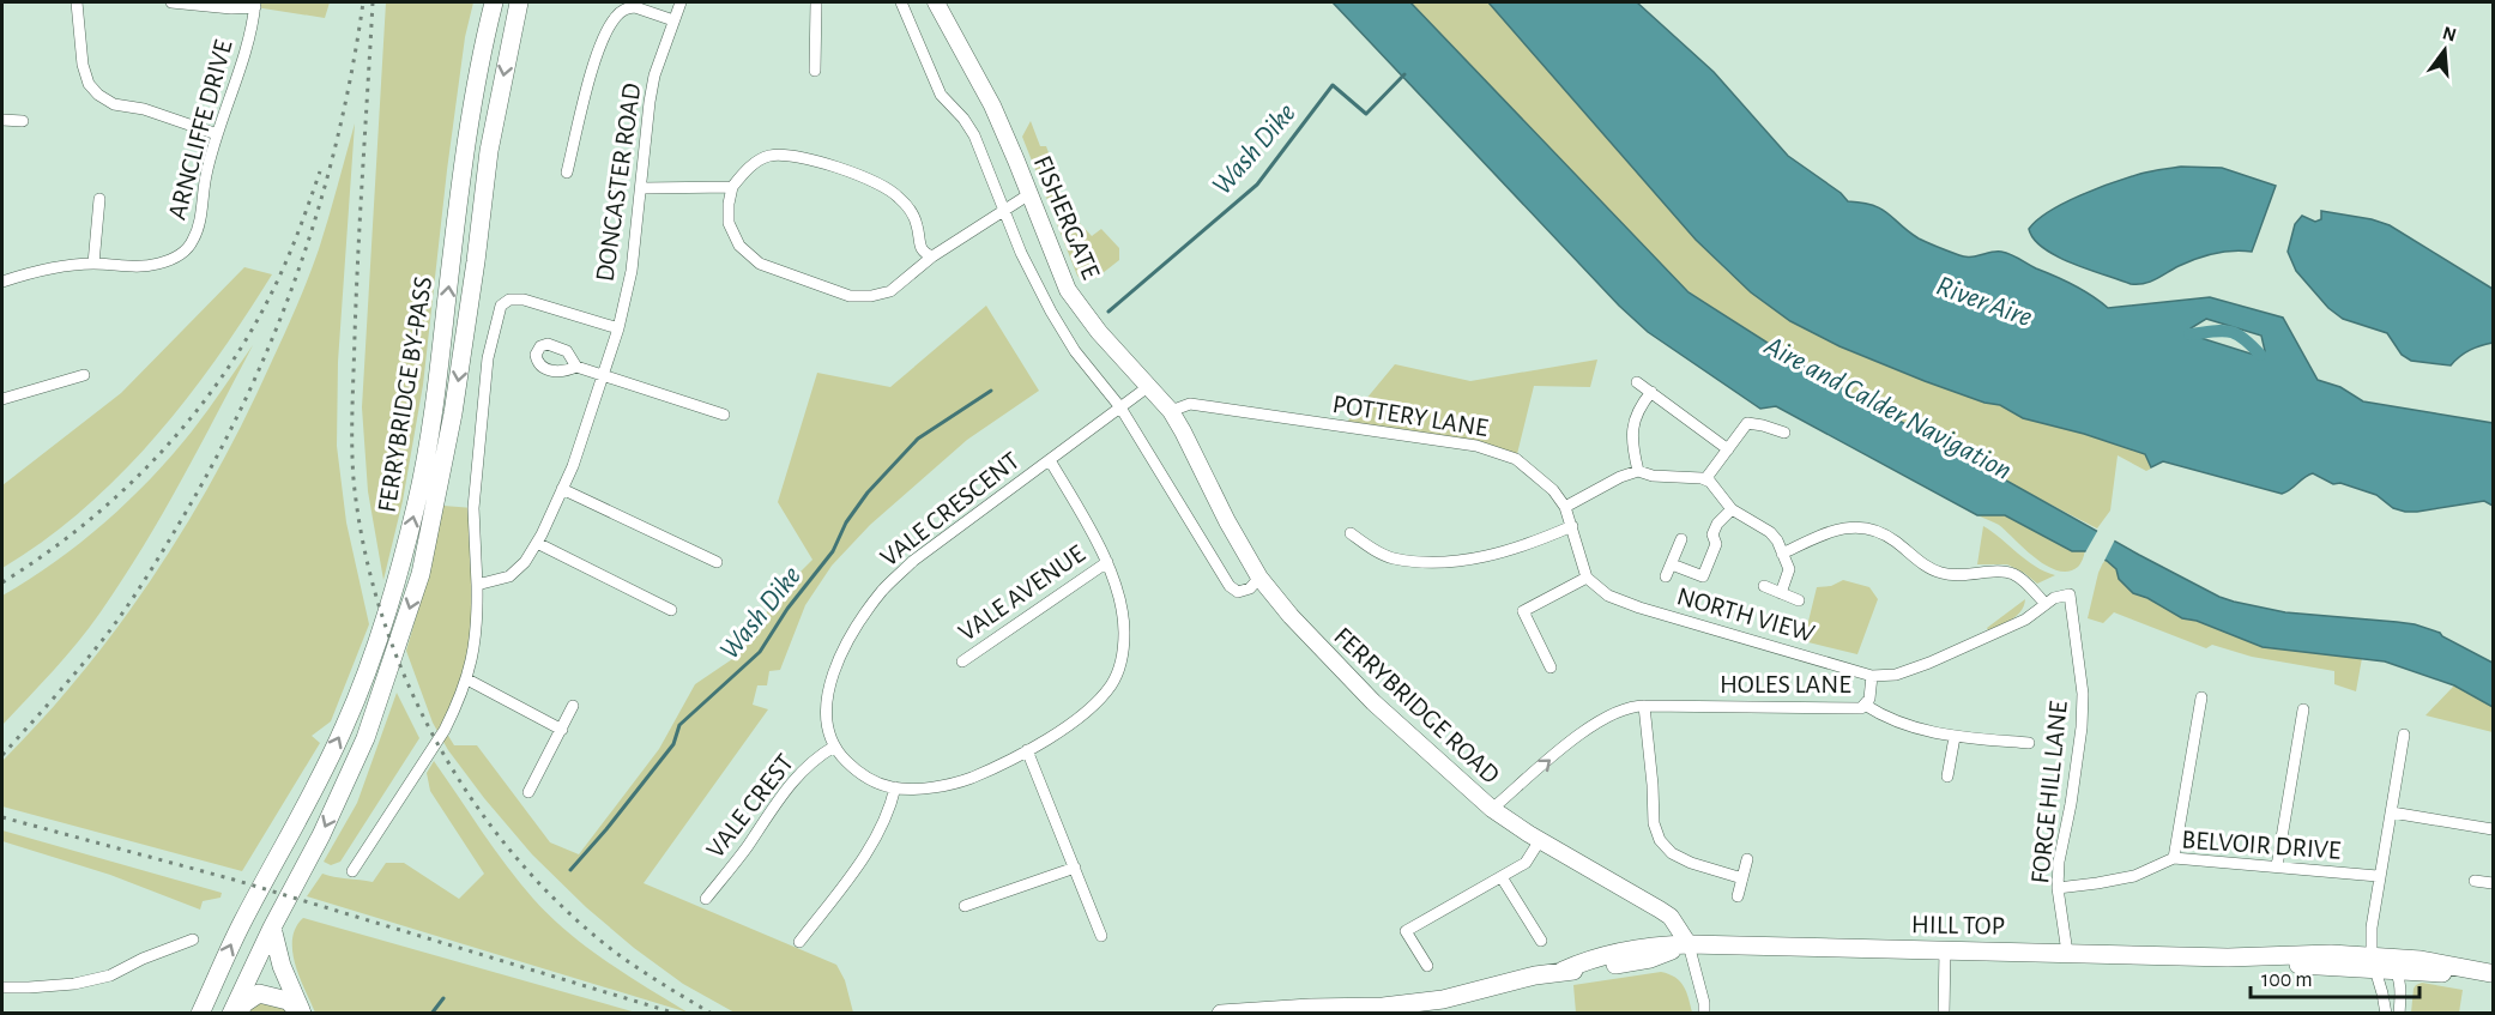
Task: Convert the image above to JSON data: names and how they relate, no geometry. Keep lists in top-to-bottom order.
{
  "streets": {
    "main road": [
      "FISHERGATE",
      "FERRYBRIDGE BY-PASS",
      "FERRYBRIDGE ROAD",
      "HILL TOP"
    ],
    "street": [
      "ARNCLIFFE DRIVE",
      "DONCASTER ROAD",
      "POTTERY LANE",
      "VALE CRESCENT",
      "VALE AVENUE",
      "NORTH VIEW",
      "HOLES LANE",
      "FORGE HILL LANE",
      "VALE CREST",
      "BELVOIR DRIVE"
    ]
  },
  "crossings": [
    ["FISHERGATE", "POTTERY LANE"],
    ["FISHERGATE", "VALE CRESCENT"],
    ["FISHERGATE", "FERRYBRIDGE ROAD"],
    ["POTTERY LANE", "NORTH VIEW"],
    ["VALE CRESCENT", "VALE AVENUE"],
    ["VALE CRESCENT", "VALE CREST"],
    ["NORTH VIEW", "HOLES LANE"],
    ["HOLES LANE", "FERRYBRIDGE ROAD"],
    ["HOLES LANE", "FORGE HILL LANE"],
    ["FERRYBRIDGE ROAD", "HILL TOP"],
    ["FORGE HILL LANE", "BELVOIR DRIVE"],
    ["FORGE HILL LANE", "HILL TOP"]
  ],
  "water": ["Wash Dike", "River Aire", "Aire and Calder Navigation"],
  "scale_bar": "100 m",
  "north": "top"
}
